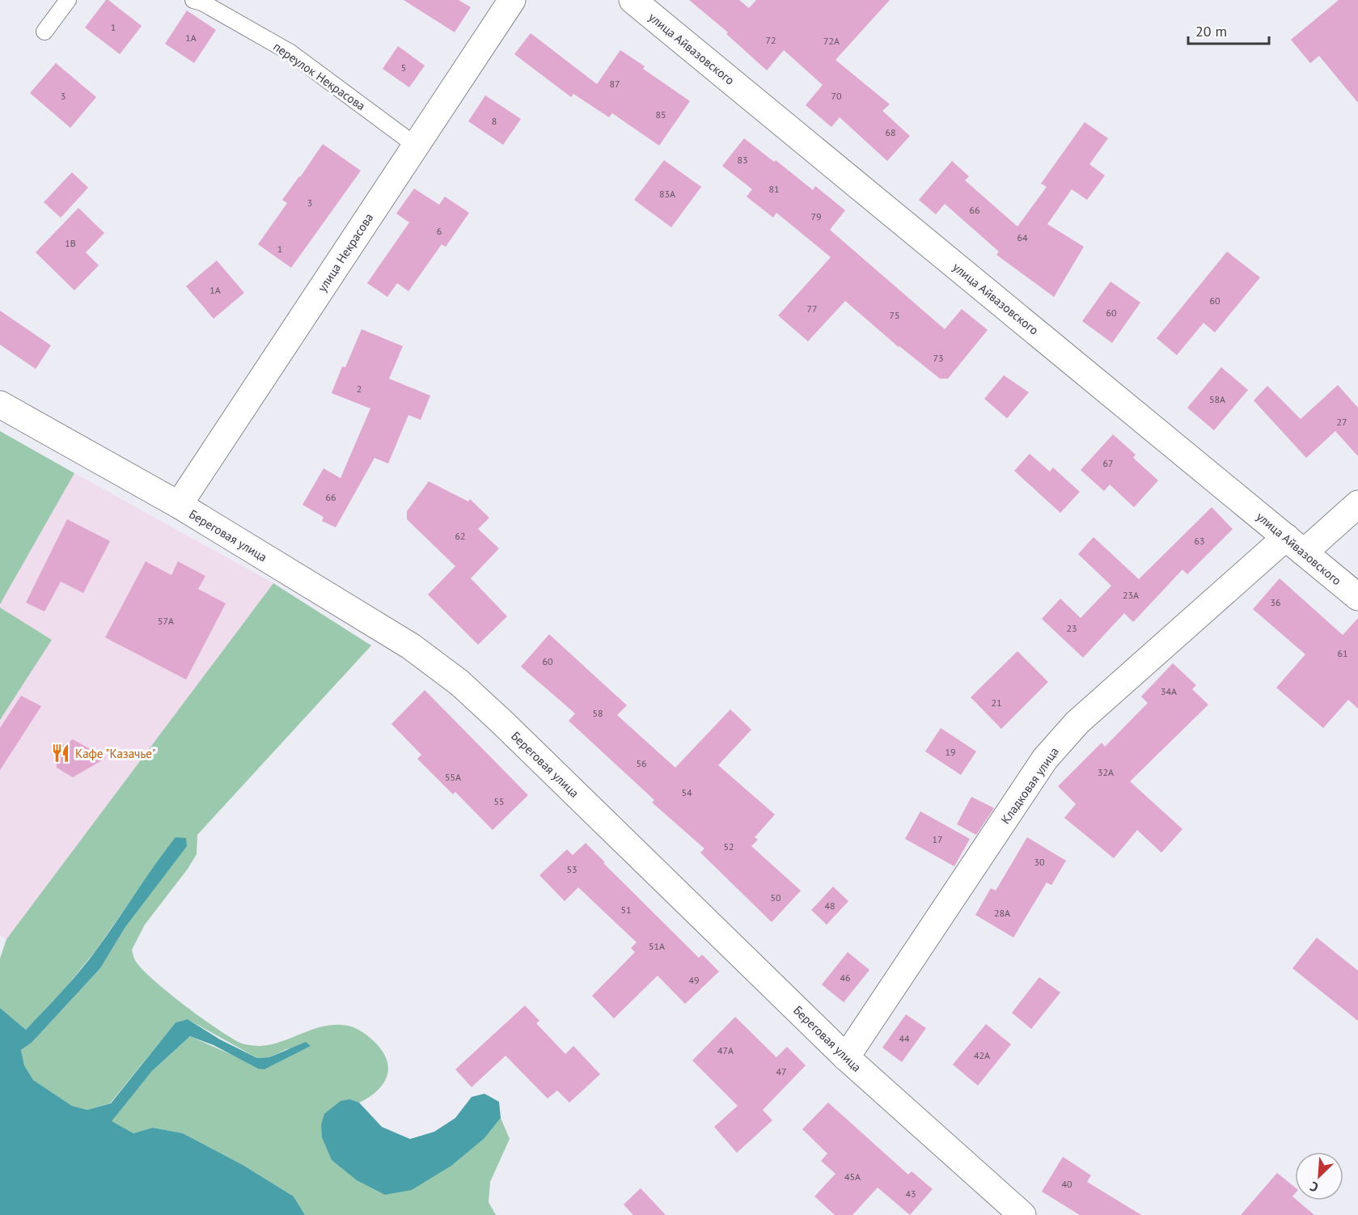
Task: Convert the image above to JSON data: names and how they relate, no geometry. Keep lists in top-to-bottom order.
{
  "streets": {
    "street": [
      "улица Айвазовского",
      "улица Некрасова",
      "Береговая улица",
      "Кладковая улица"
    ],
    "lane": ["переулок Некрасова"]
  },
  "crossings": [
    ["улица Айвазовского", "Кладковая улица"],
    ["переулок Некрасова", "улица Некрасова"],
    ["улица Некрасова", "Береговая улица"],
    ["Береговая улица", "Кладковая улица"]
  ],
  "places": {
    "restaurant": ["Кафе \"Казачье\""]
  },
  "house_numbers": [
    "1",
    "1А",
    "72",
    "72А",
    "5",
    "87",
    "3",
    "70",
    "85",
    "8",
    "68",
    "83",
    "81",
    "83А",
    "3",
    "66",
    "79",
    "6",
    "64",
    "1В",
    "1",
    "1А",
    "60",
    "77",
    "60",
    "75",
    "73",
    "2",
    "58А",
    "27",
    "67",
    "66",
    "62",
    "63",
    "23А",
    "36",
    "57А",
    "23",
    "61",
    "60",
    "34А",
    "21",
    "58",
    "19",
    "56",
    "32А",
    "55А",
    "54",
    "55",
    "17",
    "52",
    "30",
    "53",
    "50",
    "48",
    "51",
    "28А",
    "51А",
    "46",
    "49",
    "44",
    "47А",
    "42А",
    "47",
    "45А",
    "40",
    "43"
  ],
  "scale_bar": "20 m",
  "north": "bottom left"
}
